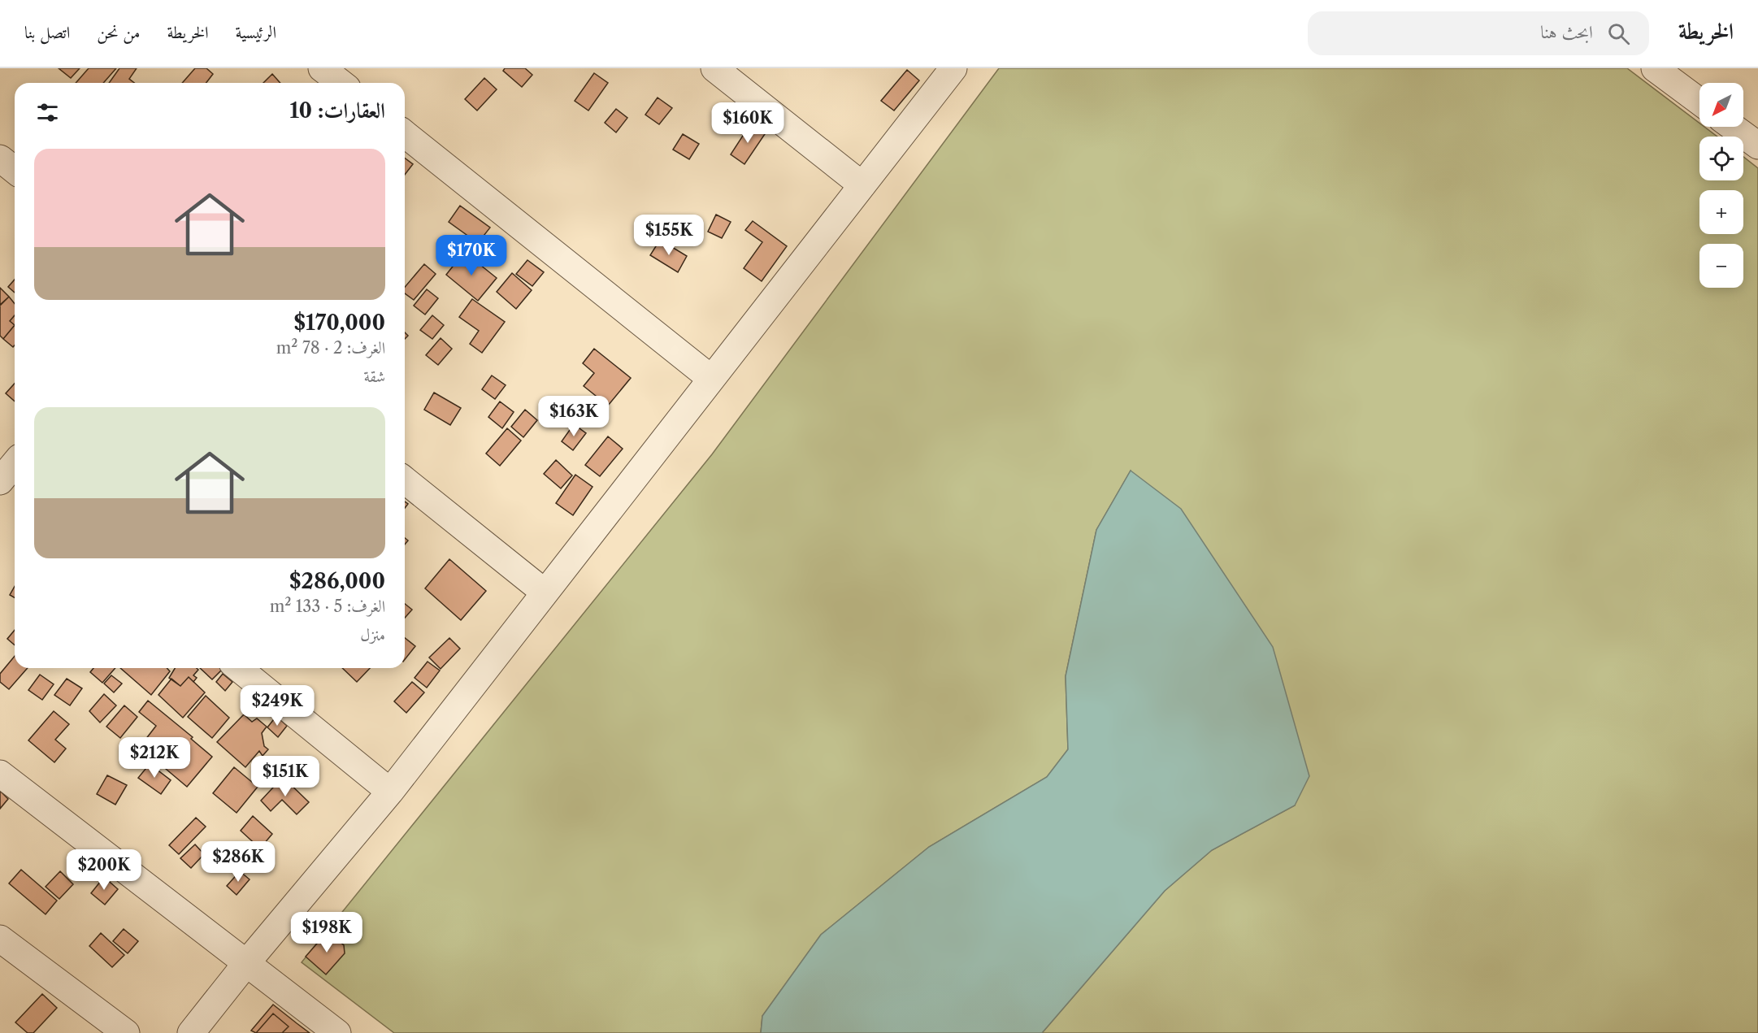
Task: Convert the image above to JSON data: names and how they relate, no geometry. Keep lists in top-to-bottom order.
{
  "north": "bottom left",
  "page": {
    "header": "الخريطة",
    "search": "ابحث هنا",
    "nav": [
      "الرئيسية",
      "الخريطة",
      "من نحن",
      "اتصل بنا"
    ],
    "map_buttons": ["+", "−"],
    "heading": "العقارات: 10",
    "price": [
      "$160K",
      "$155K",
      "$170K",
      "$163K",
      "$249K",
      "$212K",
      "$151K",
      "$286K",
      "$200K",
      "$198K"
    ],
    "list": [
      {
        "name": "$170,000",
        "note": "الغرف: 2 · 78 m² · شقة"
      },
      {
        "name": "$286,000",
        "note": "الغرف: 5 · 133 m² · منزل"
      }
    ]
  }
}
